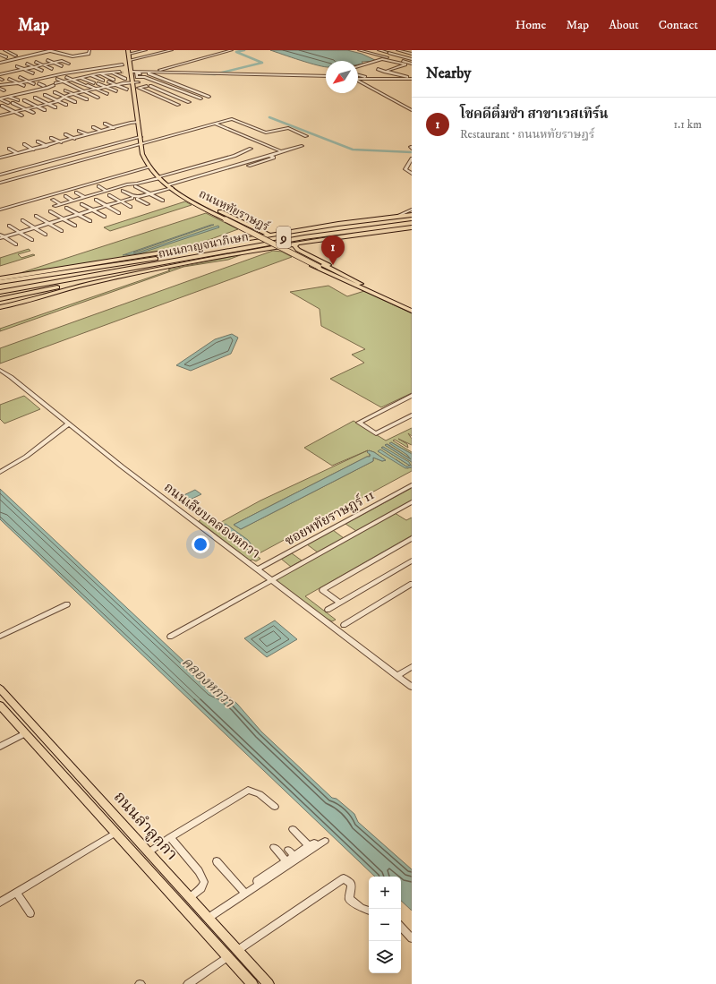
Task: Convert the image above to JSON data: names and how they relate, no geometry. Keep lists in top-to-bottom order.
{
  "streets": {
    "highway": ["9", "ถนนกาญจนาภิเษก"],
    "main road": ["ถนนหทัยราษฎร์", "ถนนลำลูกกา"],
    "street": ["ซอยหทัยราษฎร์ 11", "ถนนเลียบคลองหกวา"]
  },
  "crossings": [
    ["ซอยหทัยราษฎร์ 11", "ถนนเลียบคลองหกวา"]
  ],
  "water": ["คลองหกวา"],
  "north": "bottom left",
  "page": {
    "header": "Map",
    "nav": [
      "Home",
      "Map",
      "About",
      "Contact"
    ],
    "heading": "Nearby",
    "list": [
      {
        "mark": "1",
        "name": "โชคดีติ่มซำ สาขาเวสเทิร์น",
        "note": "Restaurant · ถนนหทัยราษฎร์",
        "value": "1.1 km"
      }
    ],
    "pins": "1",
    "map_buttons": ["+", "−"]
  }
}
